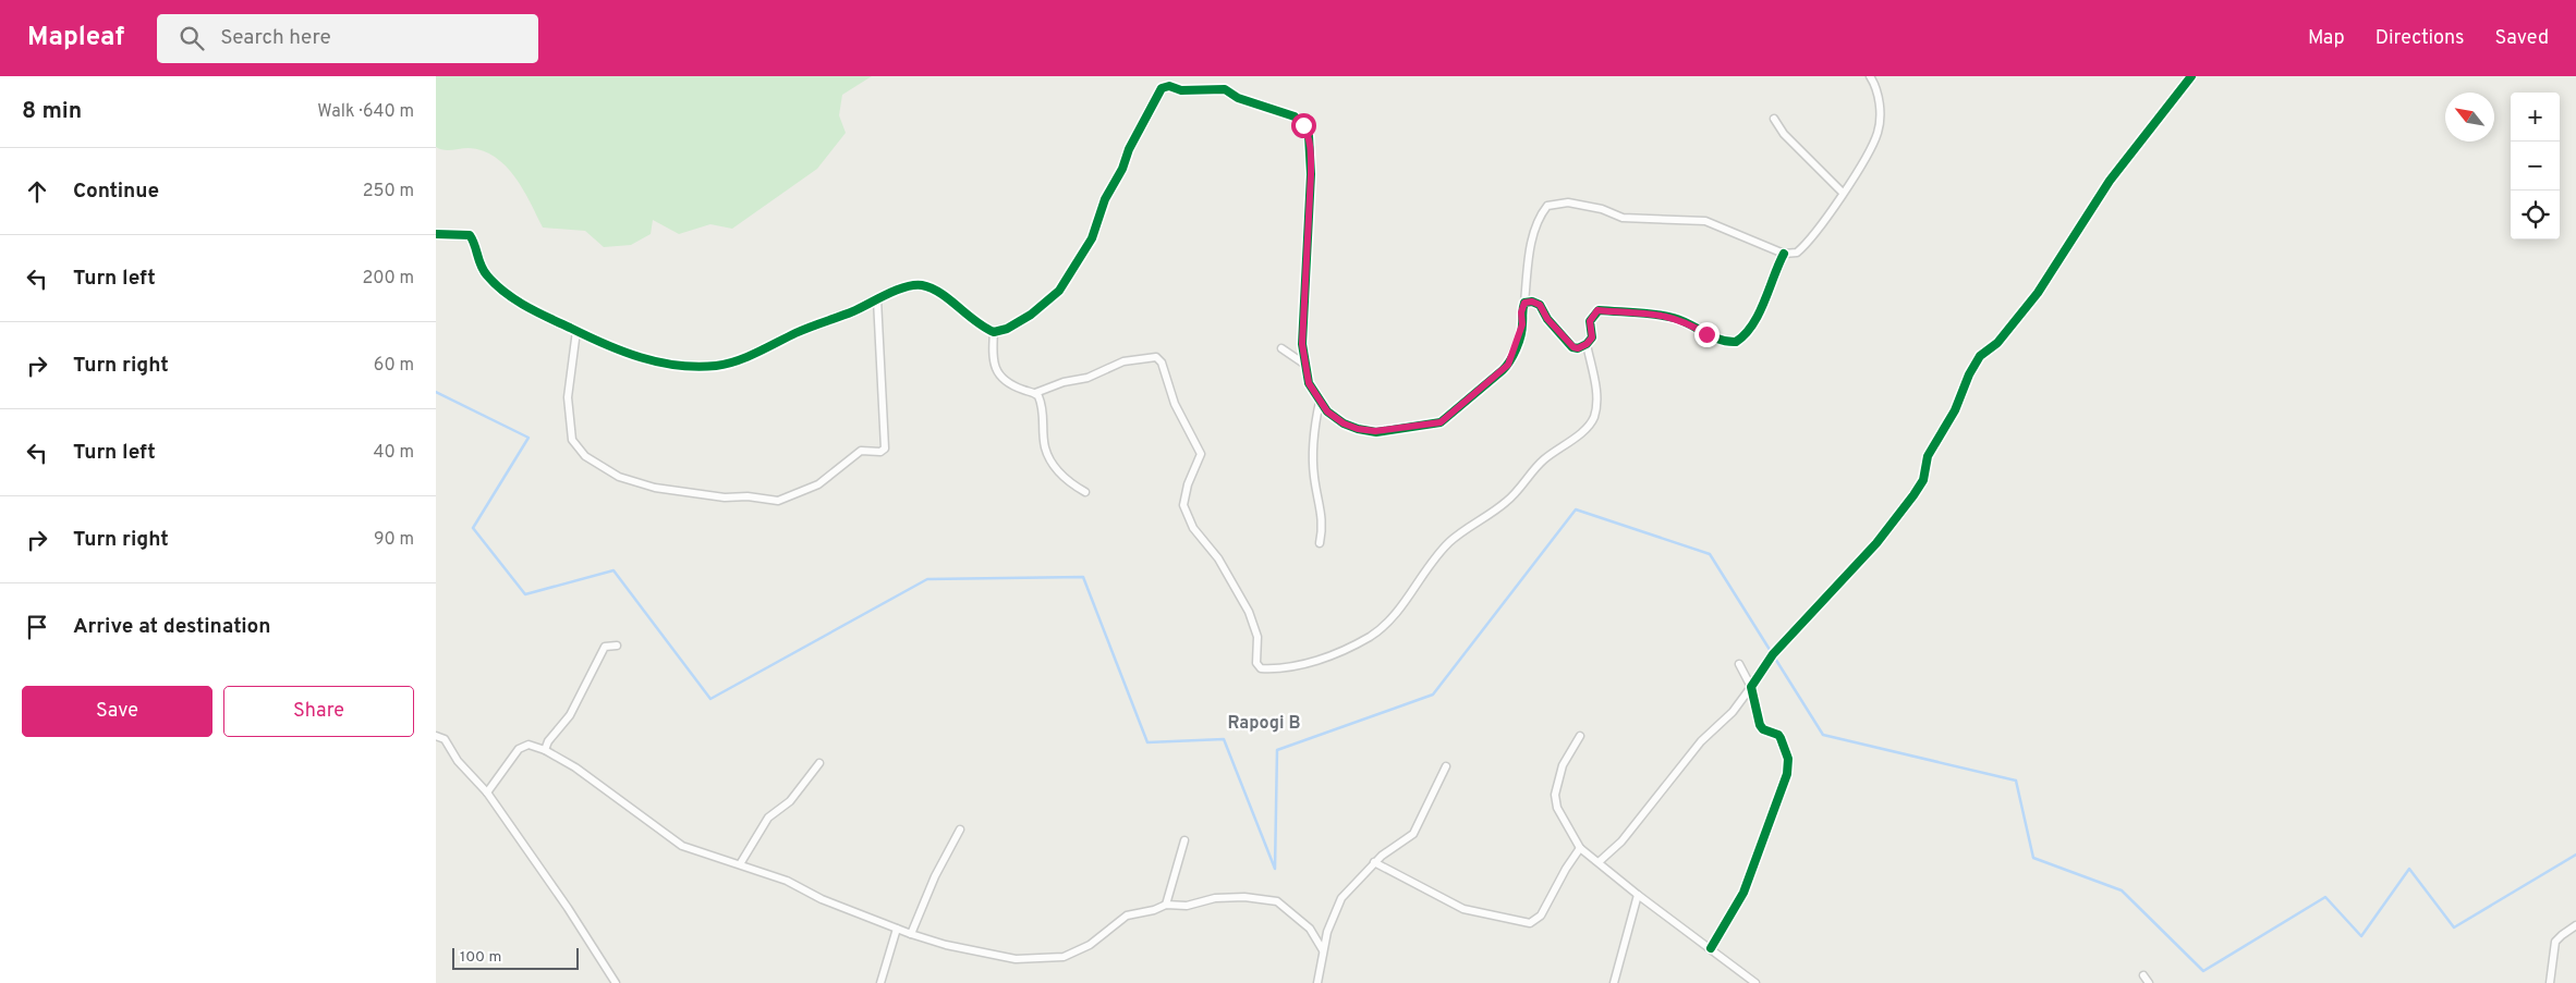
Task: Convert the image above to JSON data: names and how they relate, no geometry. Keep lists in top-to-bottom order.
{
  "districts": ["Rapogi B"],
  "scale_bar": "100 m",
  "north": "top left",
  "page": {
    "header": "Mapleaf",
    "search": "Search here",
    "nav": ["Map", "Directions", "Saved"],
    "heading": ["8 min", "Walk · 640 m"],
    "map_buttons": ["+", "−"],
    "list": [
      ["Continue", "250 m"],
      ["Turn left", "200 m"],
      ["Turn right", "60 m"],
      ["Turn left", "40 m"],
      ["Turn right", "90 m"],
      "Arrive at destination"
    ],
    "buttons": ["Save", "Share"],
    "scale": "100 m"
  }
}
